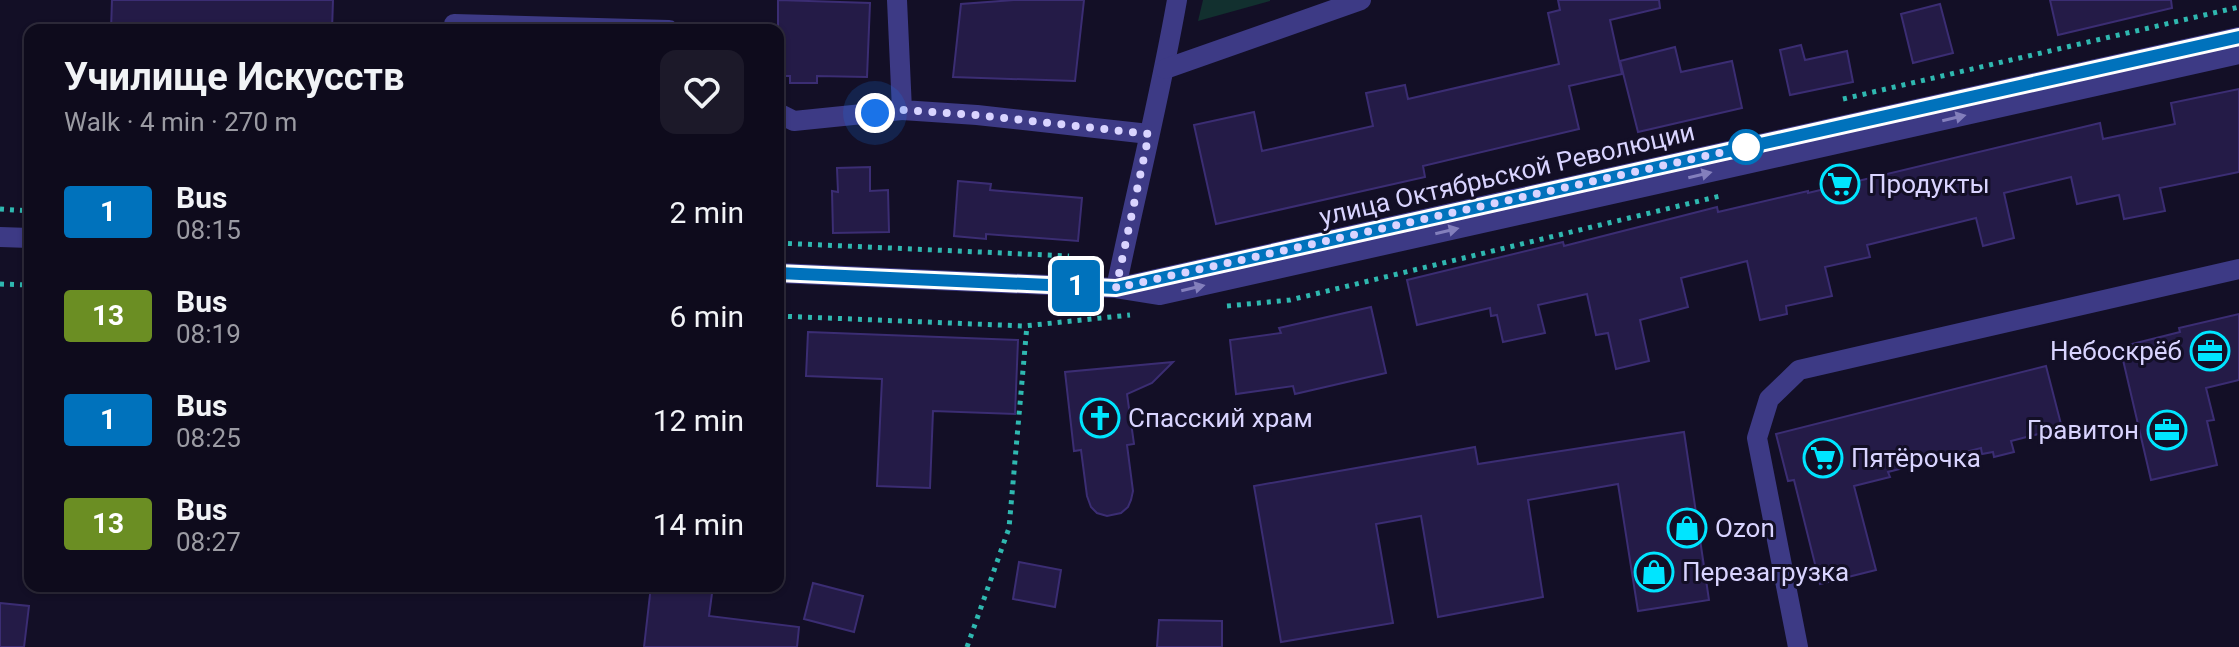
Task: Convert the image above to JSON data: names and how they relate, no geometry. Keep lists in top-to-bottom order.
{
  "streets": {
    "street": ["улица Октябрьской Революции"]
  },
  "places": {
    "supermarket": ["Продукты", "Пятёрочка"],
    "office": ["Небоскрёб", "Гравитон"],
    "church": ["Спасский храм"],
    "shop": ["Ozon", "Перезагрузка"]
  },
  "lines": ["bus line 1"],
  "page": {
    "on_map": "1",
    "heading": ["Училище Искусств", "Walk · 4 min · 270 m"],
    "list": [
      {
        "mark": "1",
        "name": "Bus",
        "note": "08:15",
        "value": "2 min"
      },
      {
        "mark": "13",
        "name": "Bus",
        "note": "08:19",
        "value": "6 min"
      },
      {
        "mark": "1",
        "name": "Bus",
        "note": "08:25",
        "value": "12 min"
      },
      {
        "mark": "13",
        "name": "Bus",
        "note": "08:27",
        "value": "14 min"
      }
    ]
  }
}
